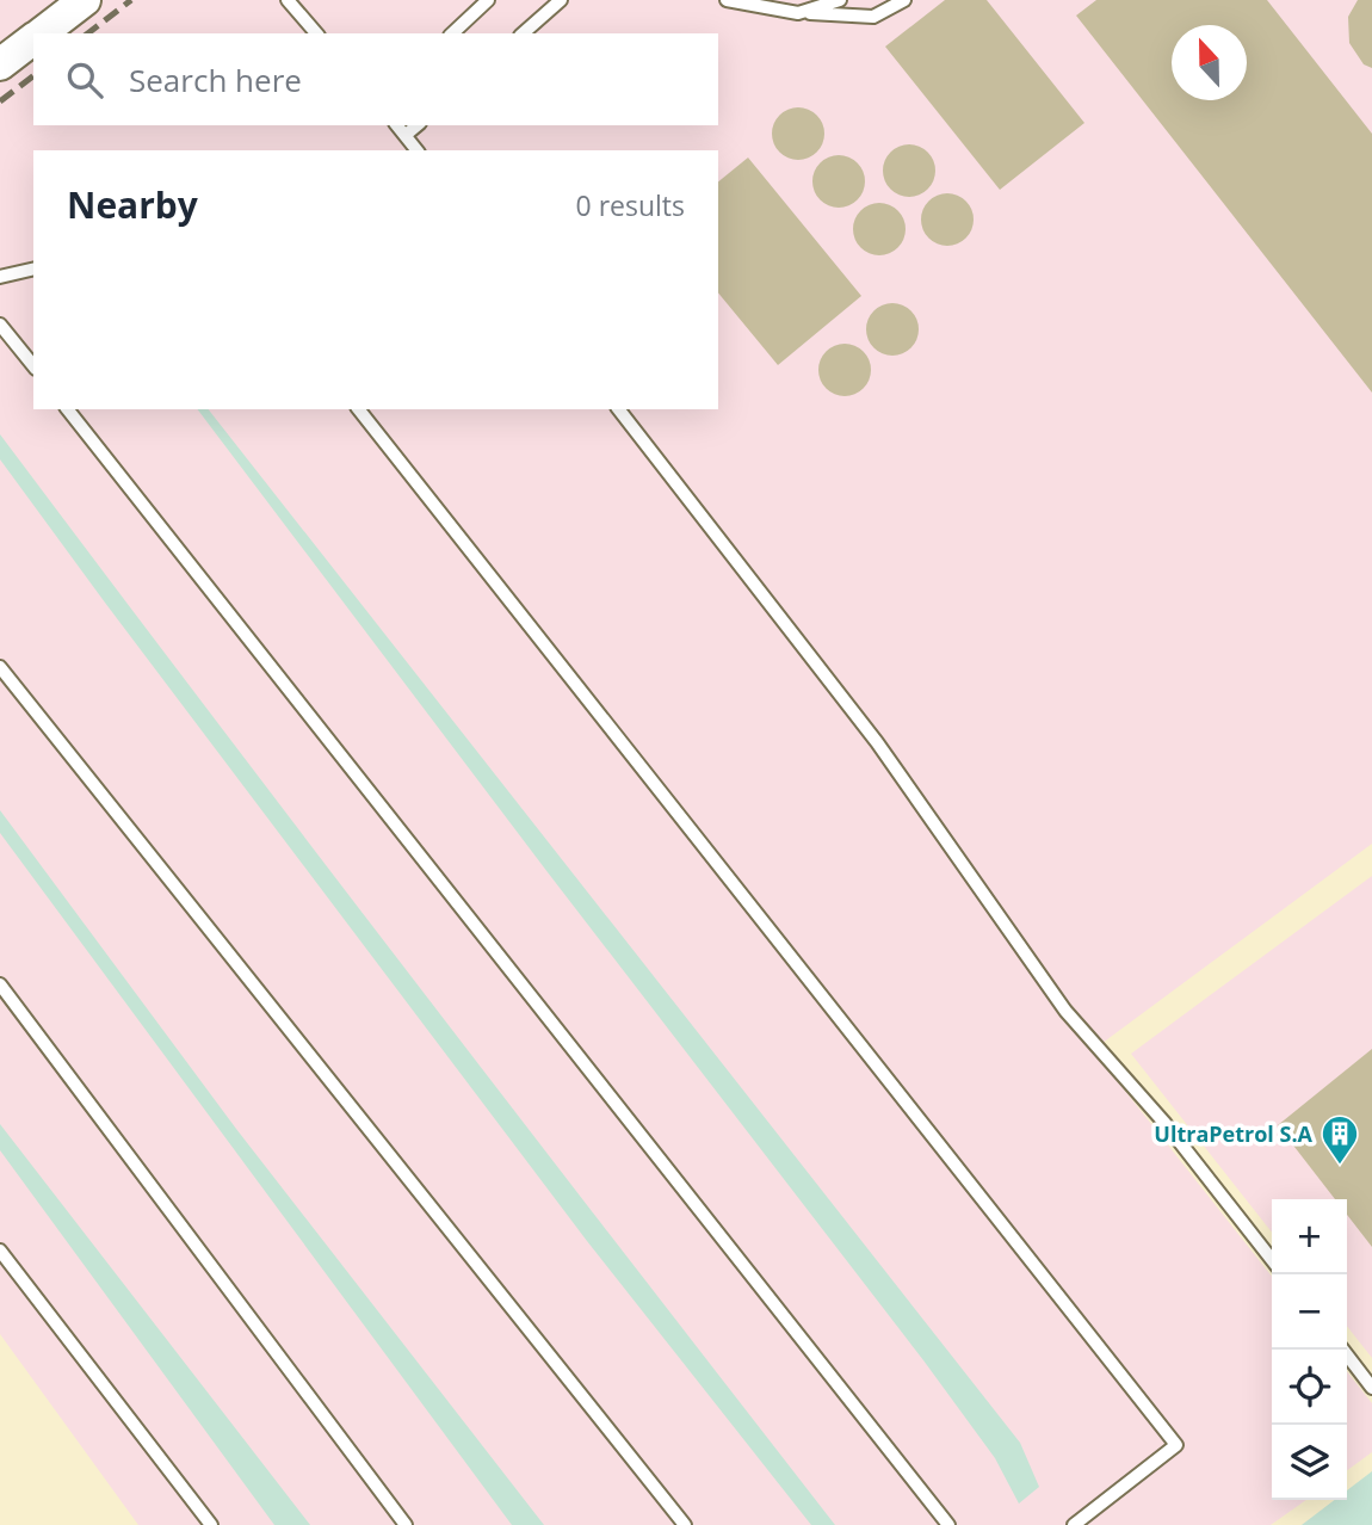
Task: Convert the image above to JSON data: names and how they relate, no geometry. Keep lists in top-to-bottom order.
{
  "places": {
    "building": ["UltraPetrol S.A"]
  },
  "north": "top",
  "page": {
    "search": "Search here",
    "heading": ["Nearby", "0 results"],
    "map_buttons": ["+", "−"]
  }
}
